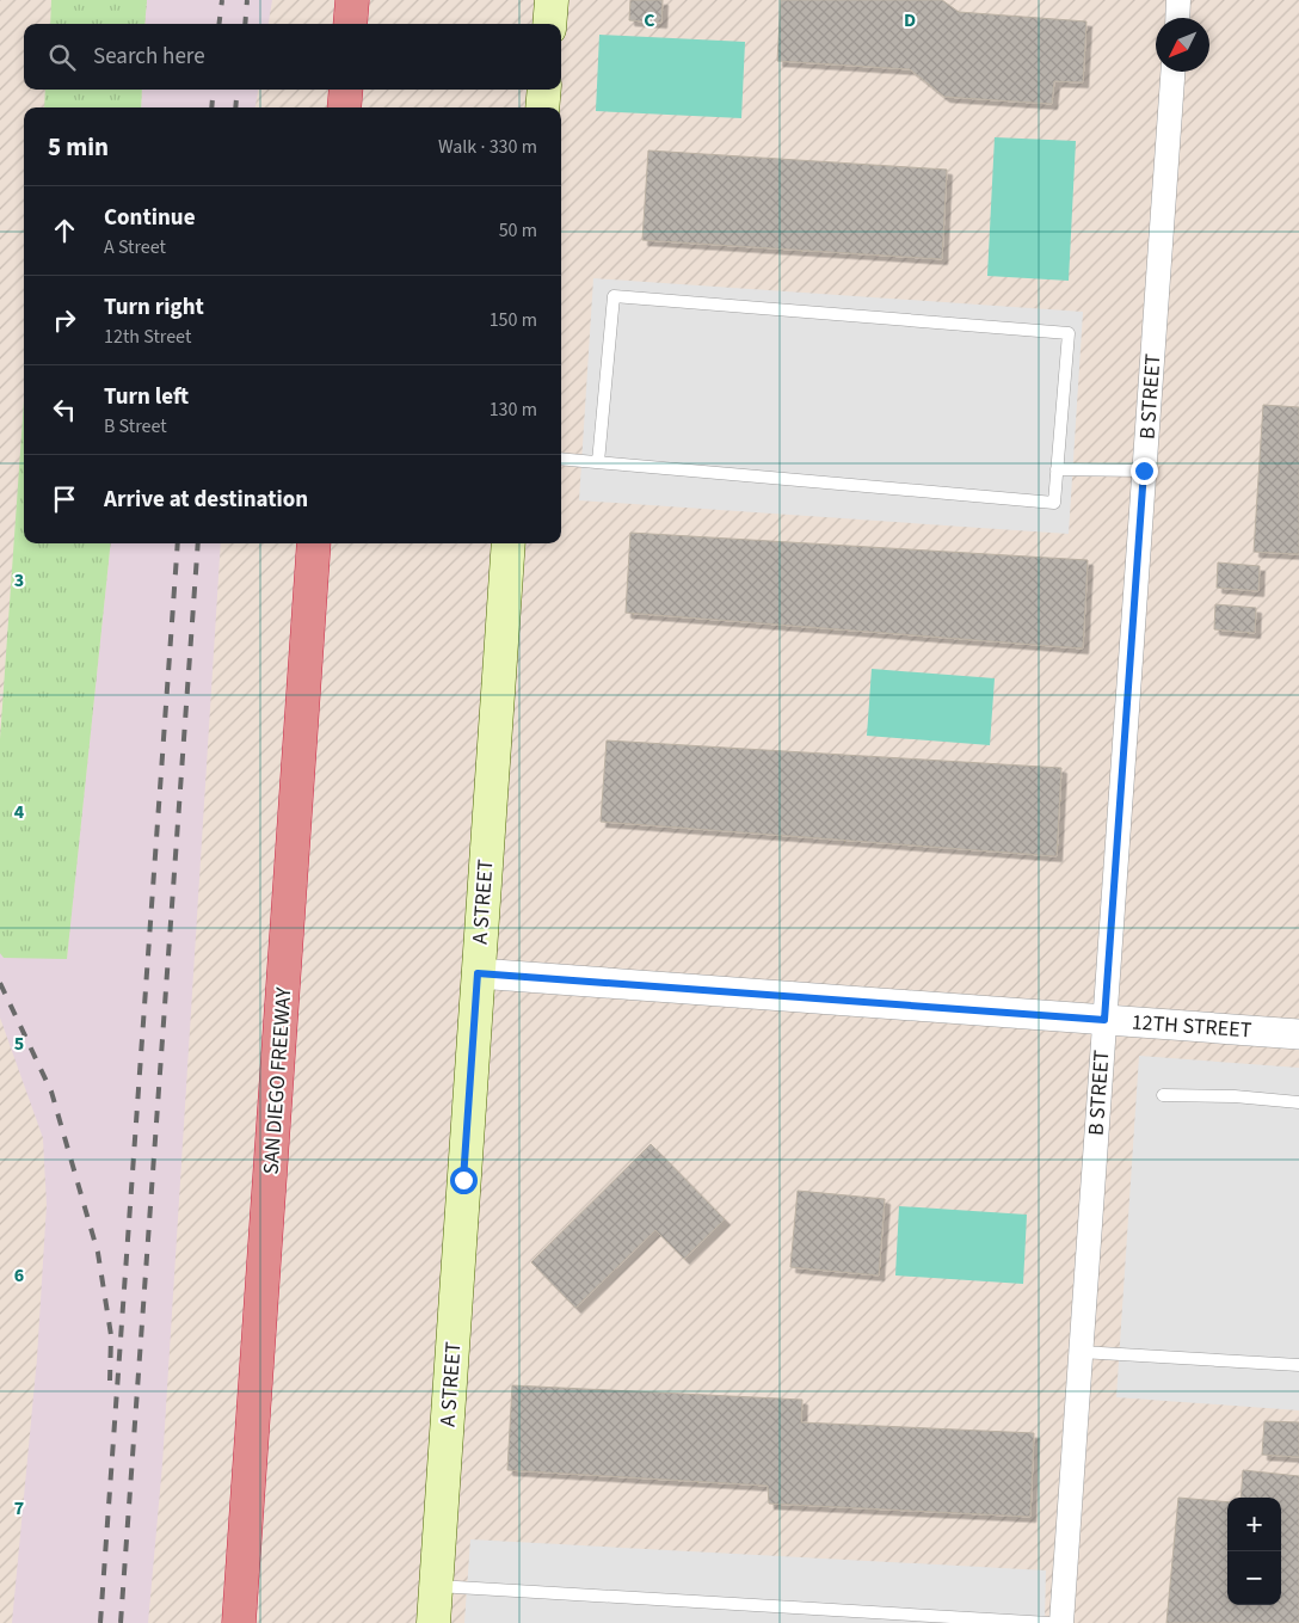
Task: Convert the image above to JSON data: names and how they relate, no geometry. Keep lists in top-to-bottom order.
{
  "streets": {
    "highway": ["SAN DIEGO FREEWAY"],
    "main road": ["A STREET"],
    "street": ["B STREET", "12TH STREET"]
  },
  "crossings": [
    ["B STREET", "12TH STREET"],
    ["A STREET", "12TH STREET"]
  ],
  "north": "bottom left",
  "page": {
    "search": "Search here",
    "heading": ["5 min", "Walk · 330 m"],
    "list": [
      ["Continue", "A Street", "50 m"],
      ["Turn right", "12th Street", "150 m"],
      ["Turn left", "B Street", "130 m"],
      "Arrive at destination"
    ],
    "map_buttons": ["+", "−"]
  },
  "grid": {
    "columns": ["C", "D"],
    "rows": [
      "3",
      "4",
      "5",
      "6",
      "7"
    ]
  }
}
